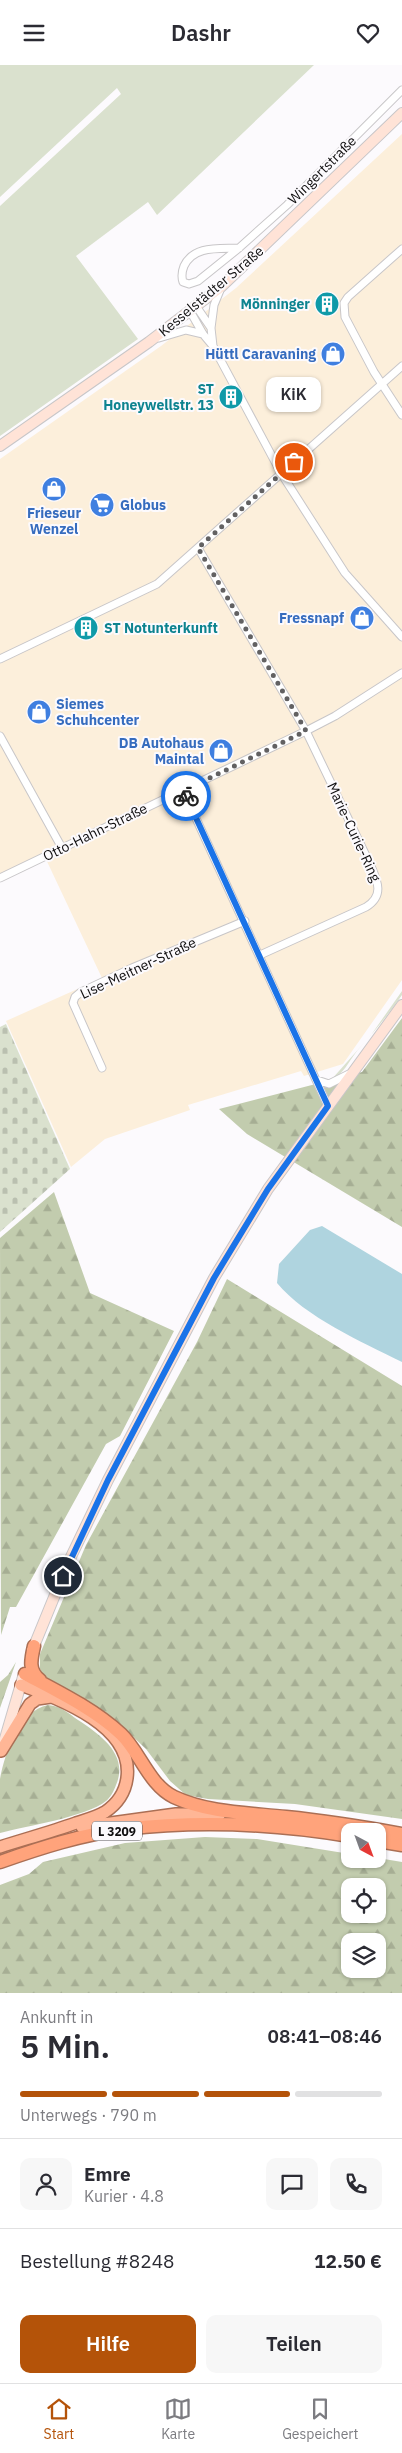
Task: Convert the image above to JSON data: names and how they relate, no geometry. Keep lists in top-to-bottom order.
{
  "streets": {
    "highway": ["L 3209"],
    "main road": ["Kesselstädter Straße"],
    "street": [
      "Wingertstraße",
      "Otto-Hahn-Straße",
      "Marie-Curie-Ring",
      "Lise-Meitner-Straße"
    ]
  },
  "crossings": [
    ["Otto-Hahn-Straße", "Marie-Curie-Ring"]
  ],
  "places": {
    "building": ["Mönninger", "ST Honeywellstr. 13", "ST Notunterkunft"],
    "shop": [
      "Hüttl Caravaning",
      "Frieseur Wenzel",
      "Fressnapf",
      "Siemes Schuhcenter",
      "DB Autohaus Maintal"
    ],
    "other": ["KiK"],
    "supermarket": ["Globus"]
  },
  "north": "bottom right",
  "page": {
    "header": "Dashr",
    "bubble": "KiK",
    "heading": ["5 Min.", "Ankunft in", "08:41–08:46"],
    "panel": [
      "Emre",
      "Kurier · 4.8",
      "Bestellung #8248",
      "12.50 €"
    ],
    "bar": "Unterwegs · 790 m",
    "buttons": ["Hilfe", "Teilen"],
    "tabs": ["Start", "Karte", "Gespeichert"]
  }
}
